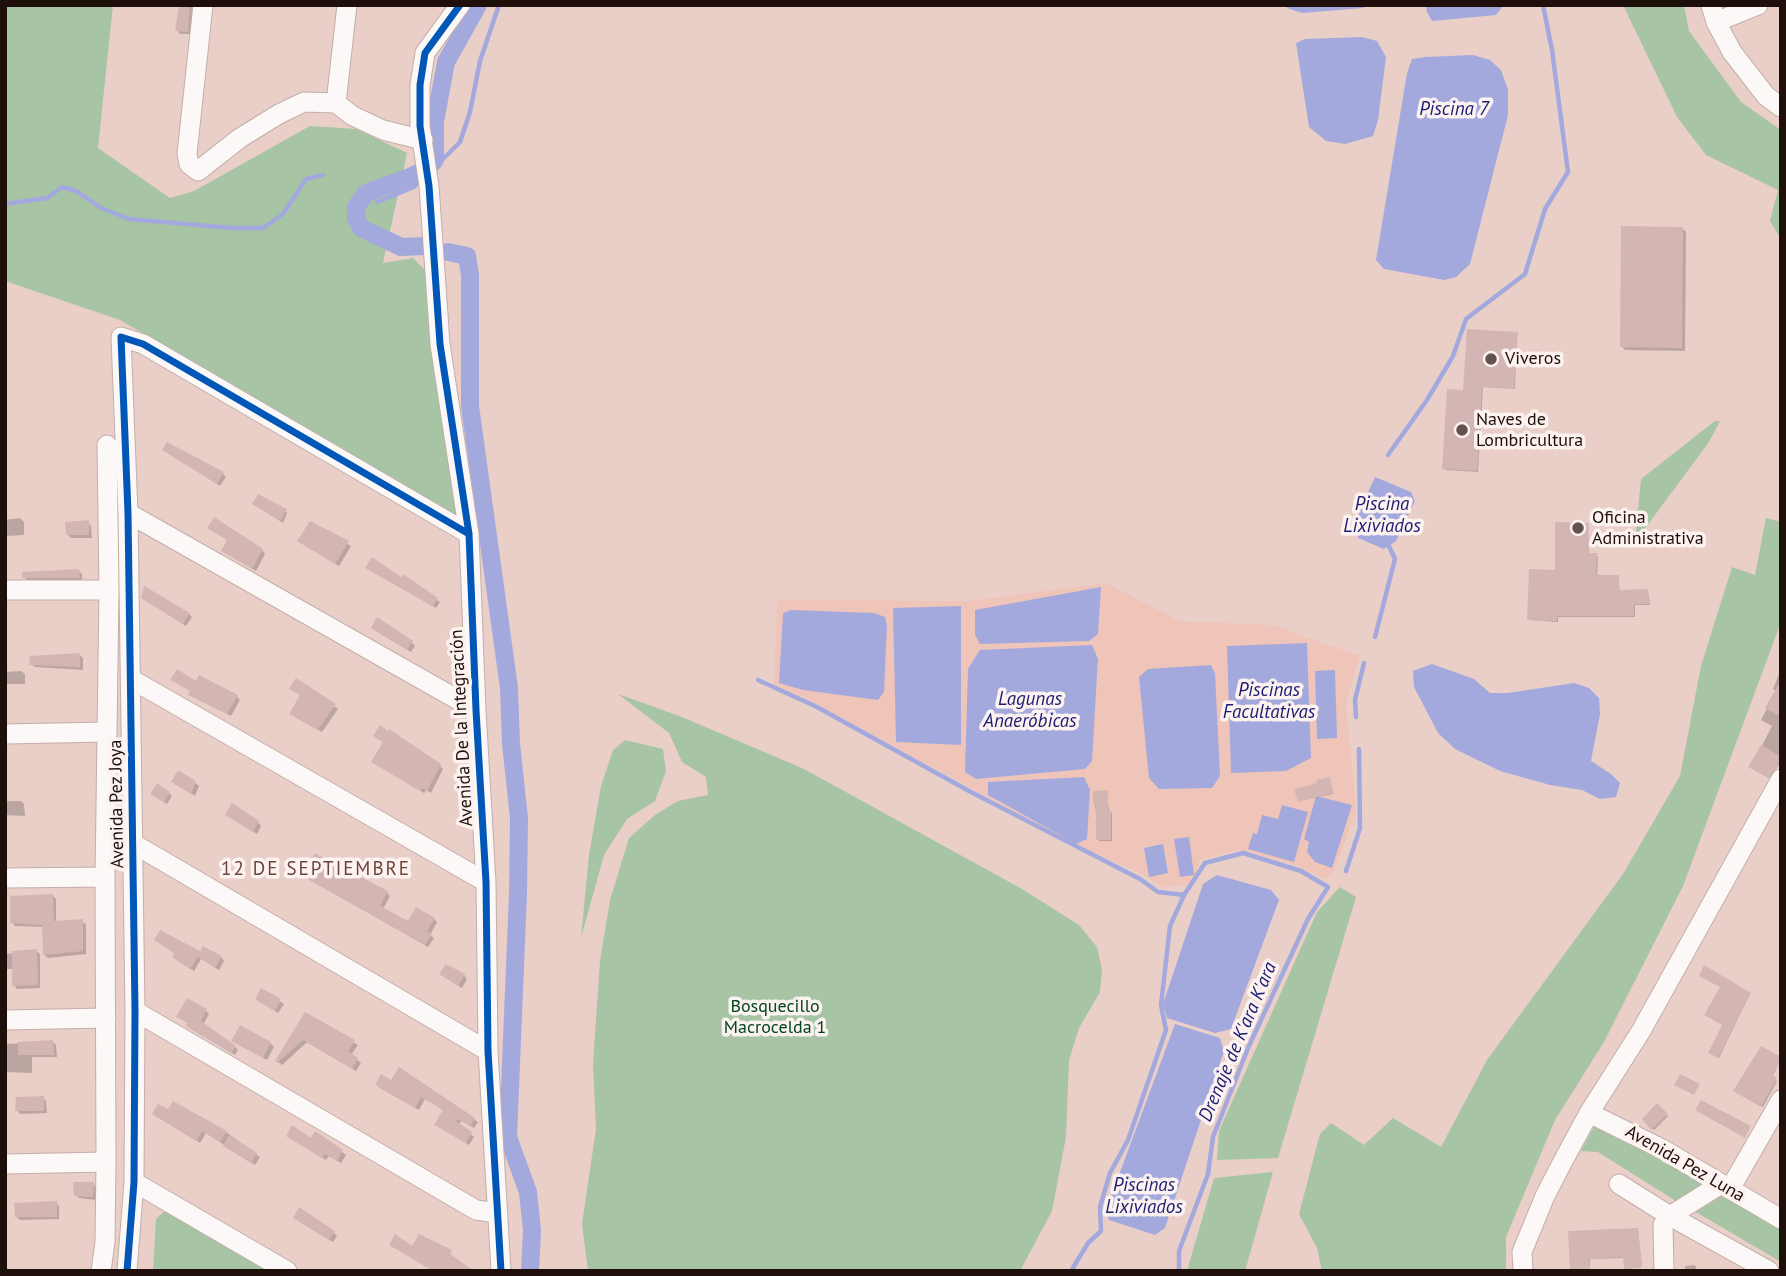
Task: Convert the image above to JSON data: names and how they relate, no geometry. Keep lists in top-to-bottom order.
{
  "streets": {
    "street": ["Avenida De la Integración", "Avenida Pez Joya", "Avenida Pez Luna"]
  },
  "crossings": [
    ["Avenida De la Integración", "Avenida Pez Joya"]
  ],
  "districts": ["12 DE SEPTIEMBRE"],
  "water": [
    "Piscina 7",
    "Piscina Lixiviados",
    "Piscinas Facultativas",
    "Lagunas Anaeróbicas",
    "Drenaje de K'ara K'ara",
    "Piscinas Lixiviados"
  ],
  "parks": ["Bosquecillo Macrocelda 1"],
  "places": ["Viveros", "Naves de Lombricultura", "Oficina Administrativa"]
}
